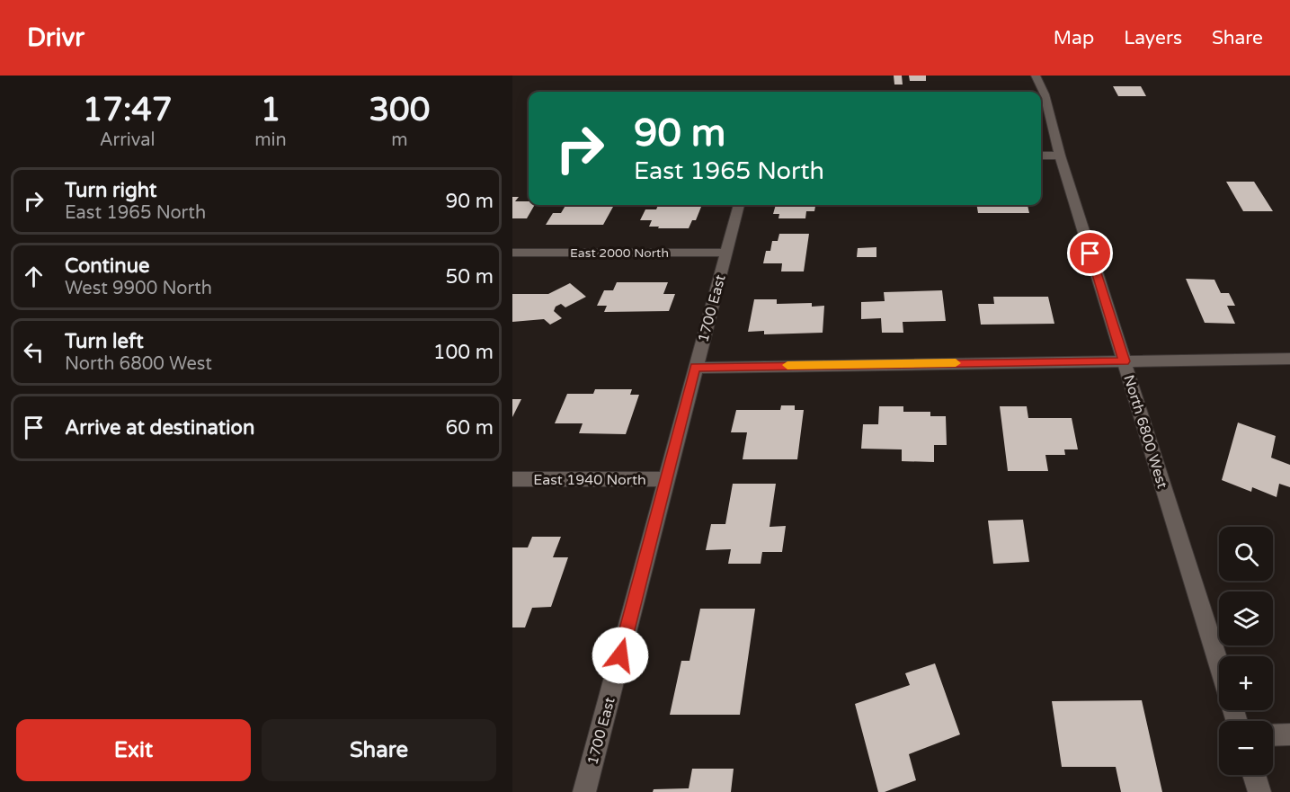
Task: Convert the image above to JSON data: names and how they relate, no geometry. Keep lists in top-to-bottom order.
{
  "streets": {
    "street": [
      "East 2000 North",
      "1700 East",
      "North 6800 West",
      "East 1940 North"
    ]
  },
  "crossings": [
    ["East 2000 North", "1700 East"],
    ["1700 East", "East 1940 North"]
  ],
  "page": {
    "header": "Drivr",
    "nav": ["Map", "Layers", "Share"],
    "eta": [
      "17:47",
      "Arrival",
      "1",
      "min",
      "300",
      "m"
    ],
    "turn": ["90 m", "East 1965 North"],
    "list": [
      {
        "name": "Turn right",
        "note": "East 1965 North",
        "value": "90 m"
      },
      {
        "name": "Continue",
        "note": "West 9900 North",
        "value": "50 m"
      },
      {
        "name": "Turn left",
        "note": "North 6800 West",
        "value": "100 m"
      },
      {
        "name": "Arrive at destination",
        "value": "60 m"
      }
    ],
    "map_buttons": ["+", "−"],
    "buttons": ["Exit", "Share"]
  }
}
